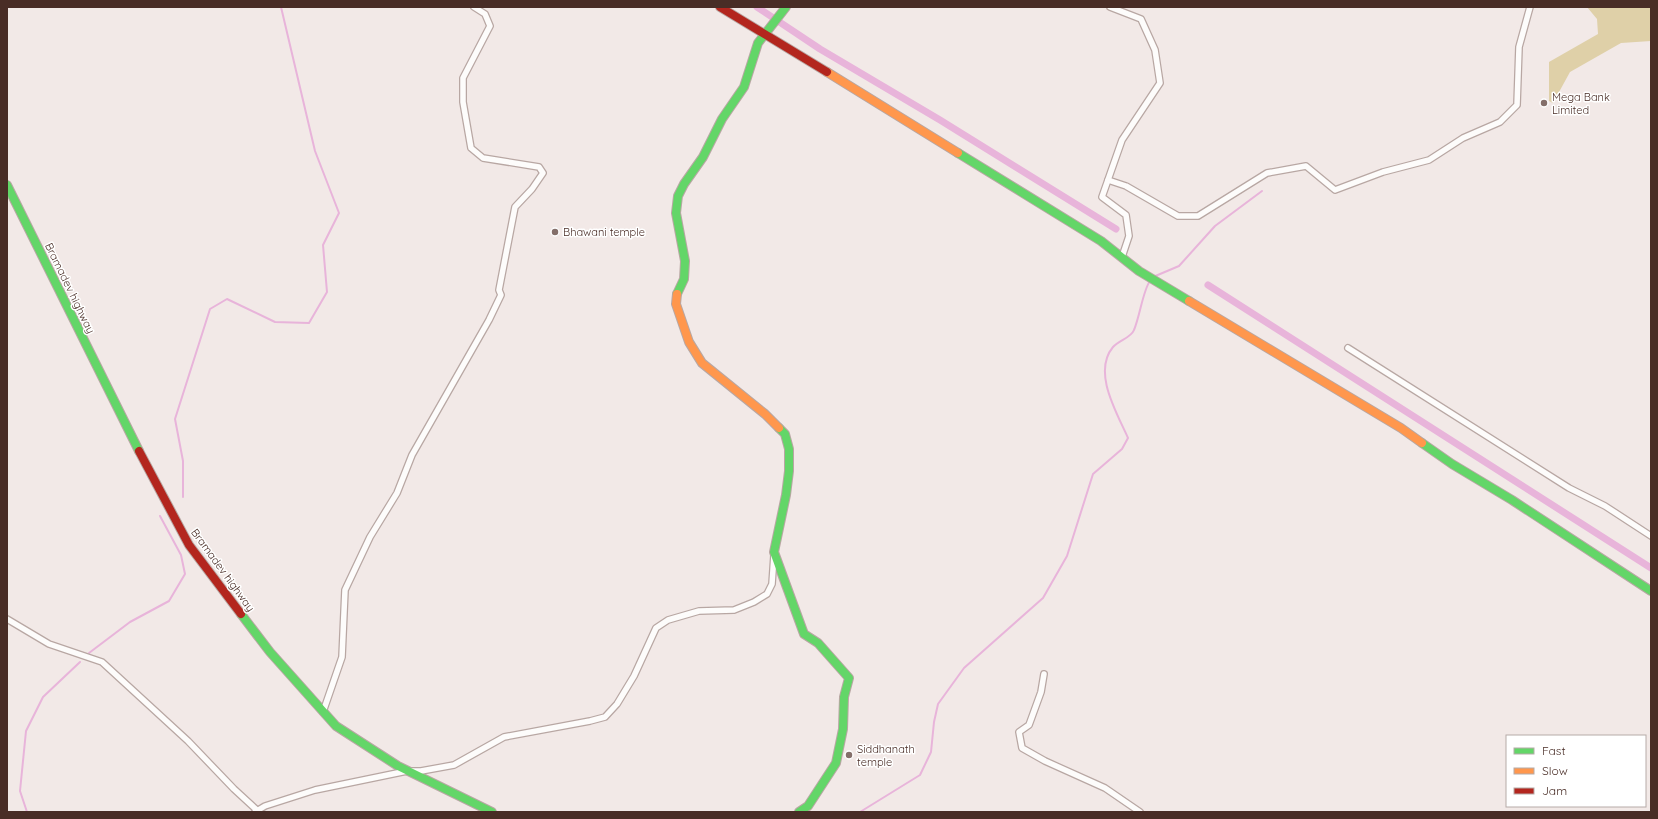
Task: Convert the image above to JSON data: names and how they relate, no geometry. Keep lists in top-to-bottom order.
{
  "streets": {
    "street": ["Bramadev highway"]
  },
  "places": ["Mega Bank Limited", "Bhawani temple", "Siddhanath temple"],
  "legend": ["Fast", "Slow", "Jam"]
}
